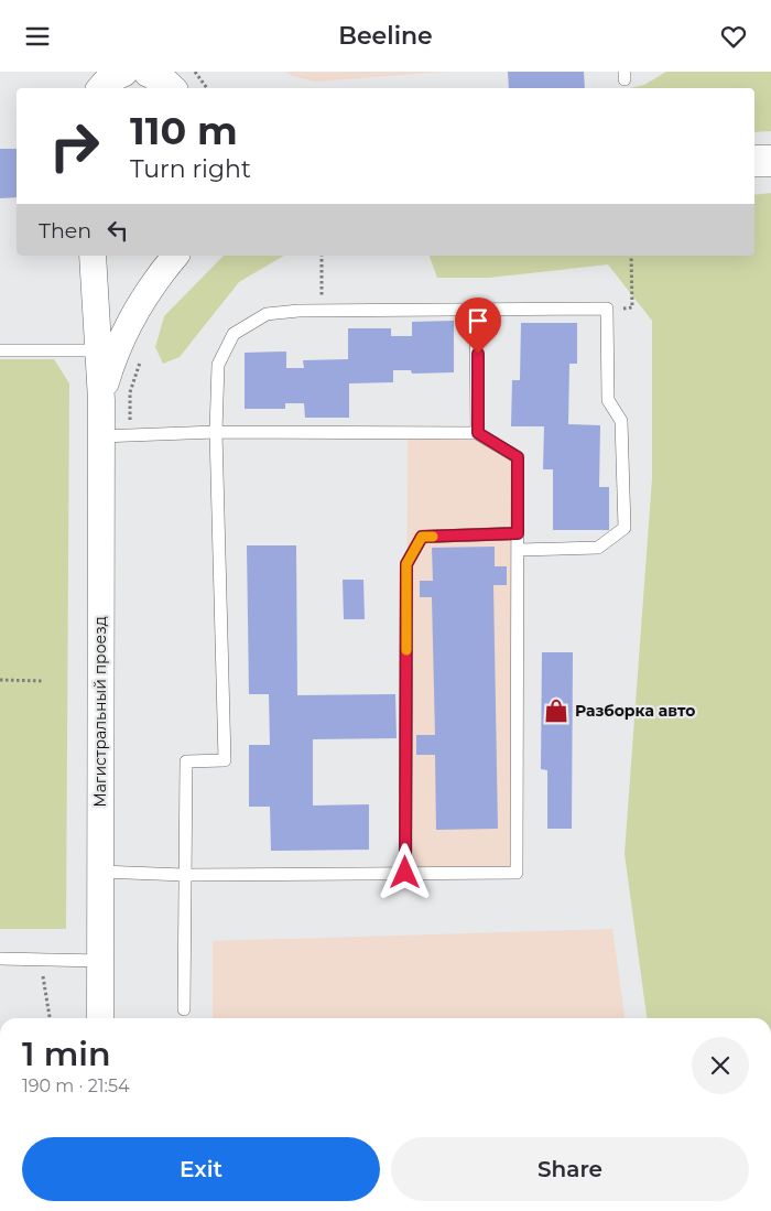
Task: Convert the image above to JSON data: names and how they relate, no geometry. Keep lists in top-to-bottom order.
{
  "streets": {
    "street": ["Магистральный проезд"]
  },
  "places": {
    "shop": ["Разборка авто"]
  },
  "page": {
    "header": "Beeline",
    "turn": ["110 m", "Turn right"],
    "then": "Then",
    "heading": ["1 min", "190 m · 21:54"],
    "buttons": ["Exit", "Share"]
  }
}
